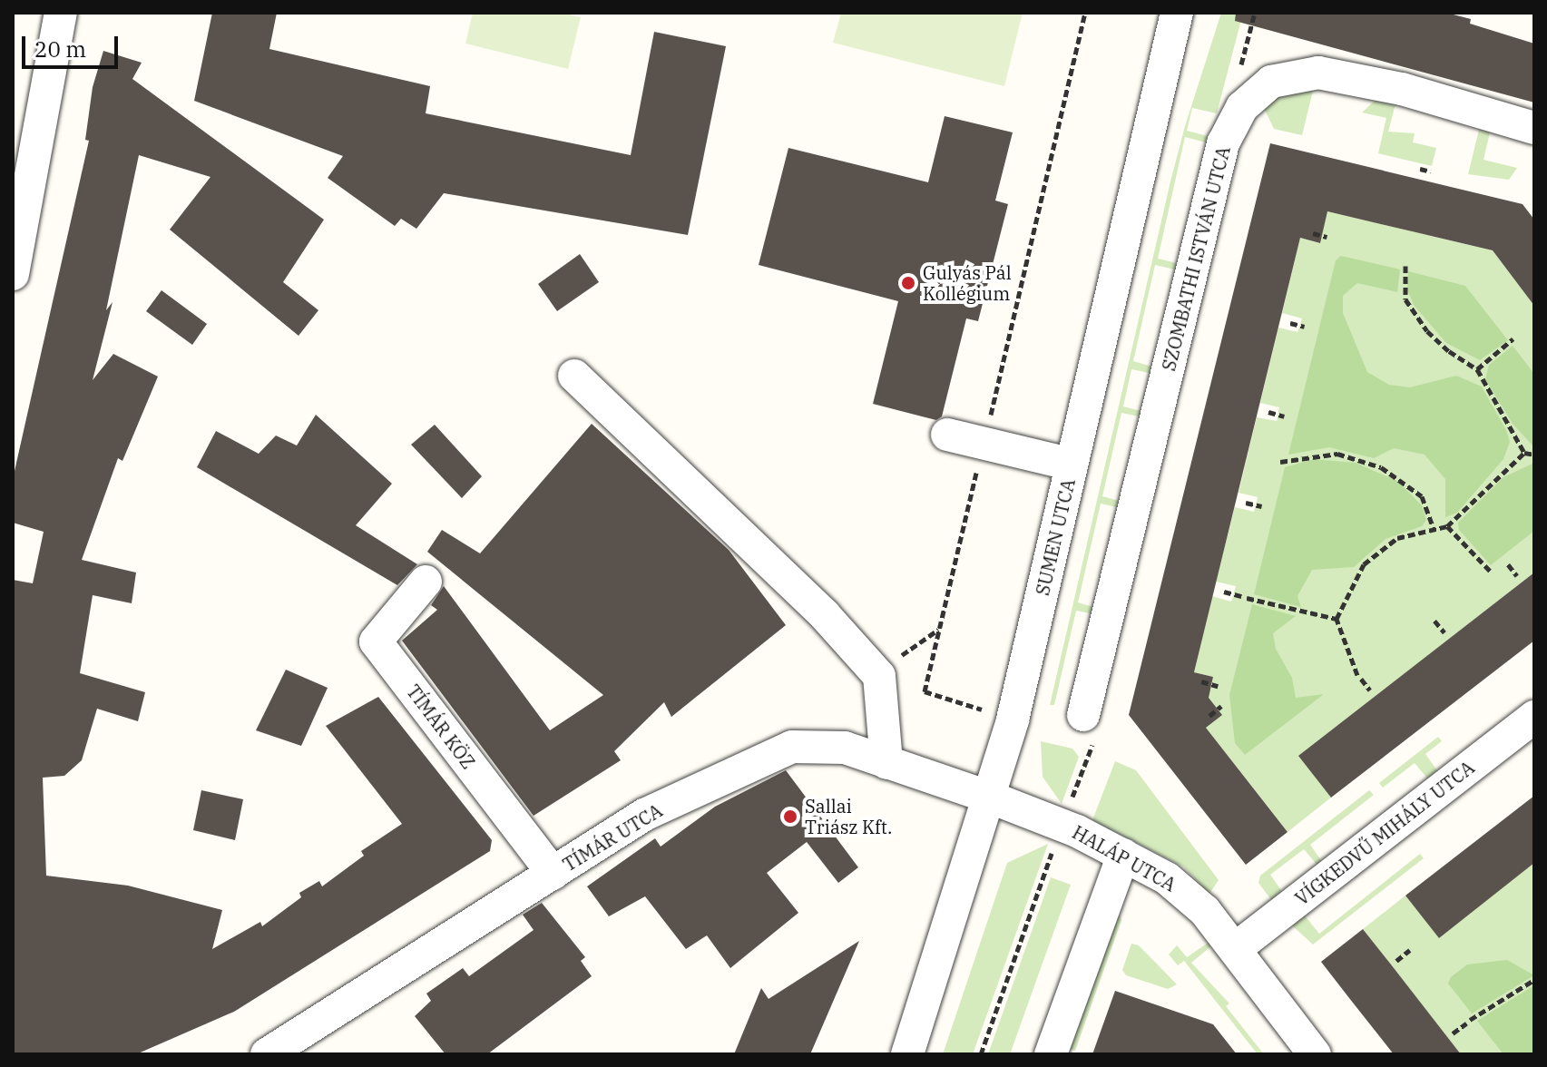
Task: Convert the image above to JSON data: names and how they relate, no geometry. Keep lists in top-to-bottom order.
{
  "streets": {
    "street": [
      "SZOMBATHI ISTVÁN UTCA",
      "SUMEN UTCA",
      "TÍMÁR KÖZ",
      "VÍGKEDVŰ MIHÁLY UTCA",
      "TÍMÁR UTCA",
      "HALÁP UTCA"
    ]
  },
  "crossings": [
    ["SUMEN UTCA", "TÍMÁR UTCA"],
    ["SUMEN UTCA", "HALÁP UTCA"],
    ["TÍMÁR KÖZ", "TÍMÁR UTCA"],
    ["VÍGKEDVŰ MIHÁLY UTCA", "HALÁP UTCA"],
    ["TÍMÁR UTCA", "HALÁP UTCA"]
  ],
  "places": ["Gulyás Pál Kollégium", "Sallai Triász Kft."],
  "scale_bar": "20 m"
}
